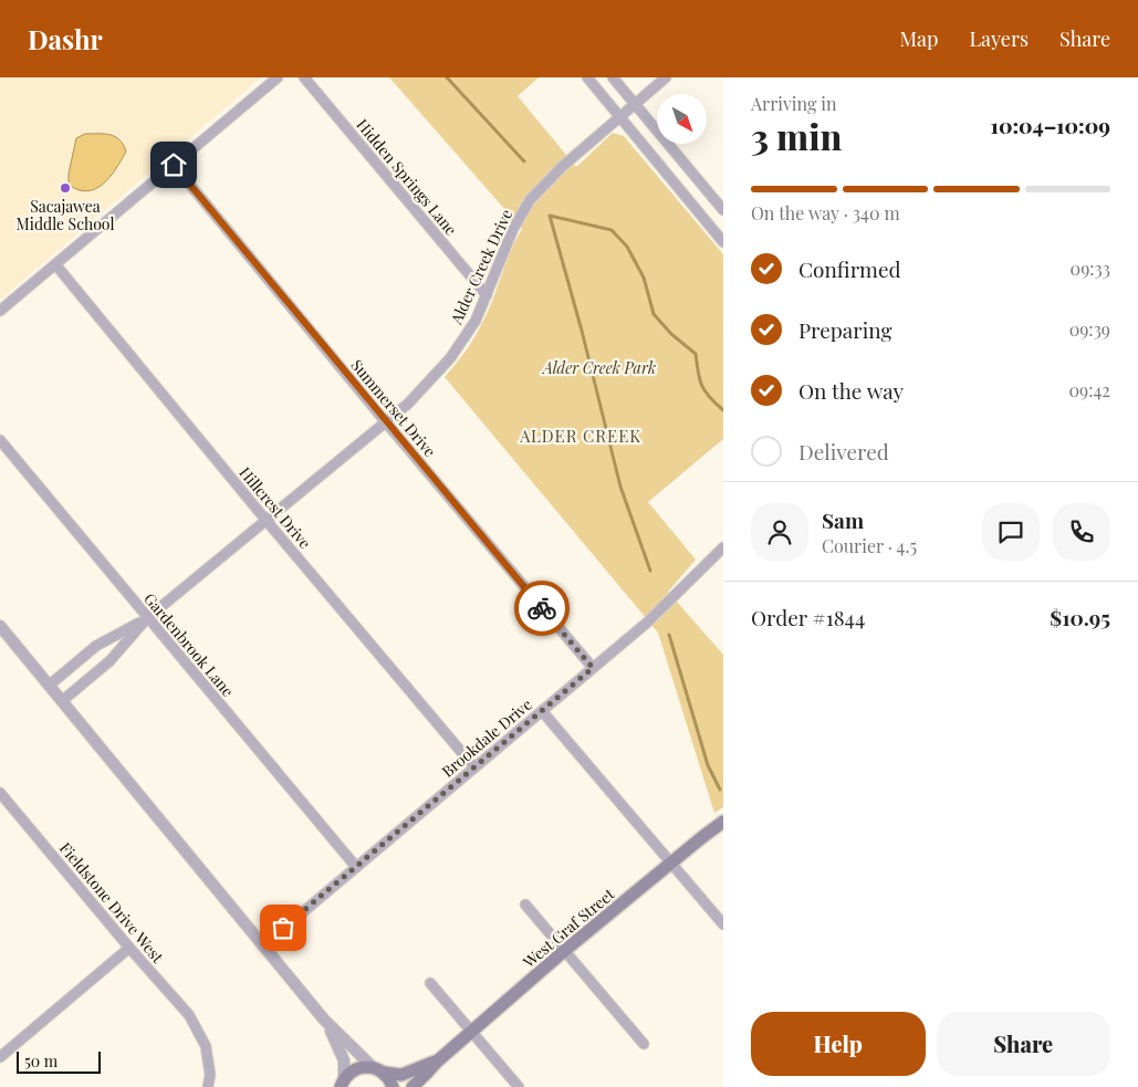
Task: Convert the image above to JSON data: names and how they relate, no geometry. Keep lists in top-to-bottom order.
{
  "streets": {
    "main road": ["West Graf Street"],
    "street": [
      "Hidden Springs Lane",
      "Alder Creek Drive",
      "Summerset Drive",
      "Hillcrest Drive",
      "Gardenbrook Lane",
      "Brookdale Drive",
      "Fieldstone Drive West"
    ]
  },
  "crossings": [
    ["Hidden Springs Lane", "Alder Creek Drive"],
    ["Alder Creek Drive", "Summerset Drive"],
    ["Alder Creek Drive", "Hillcrest Drive"],
    ["Alder Creek Drive", "Gardenbrook Lane"],
    ["Summerset Drive", "Brookdale Drive"],
    ["Hillcrest Drive", "Brookdale Drive"],
    ["Gardenbrook Lane", "Brookdale Drive"]
  ],
  "districts": ["ALDER CREEK"],
  "parks": ["Alder Creek Park"],
  "places": ["Sacajawea Middle School"],
  "scale_bar": "50 m",
  "north": "bottom right",
  "page": {
    "header": "Dashr",
    "nav": ["Map", "Layers", "Share"],
    "heading": ["3 min", "Arriving in", "10:04–10:09"],
    "panel": [
      "Sam",
      "Courier · 4.5",
      "Order #1844",
      "$10.95"
    ],
    "bar": "On the way · 340 m",
    "list": [
      ["Confirmed", "09:33"],
      ["Preparing", "09:39"],
      ["On the way", "09:42"],
      "Delivered"
    ],
    "buttons": ["Help", "Share"],
    "scale": "50 m"
  }
}
